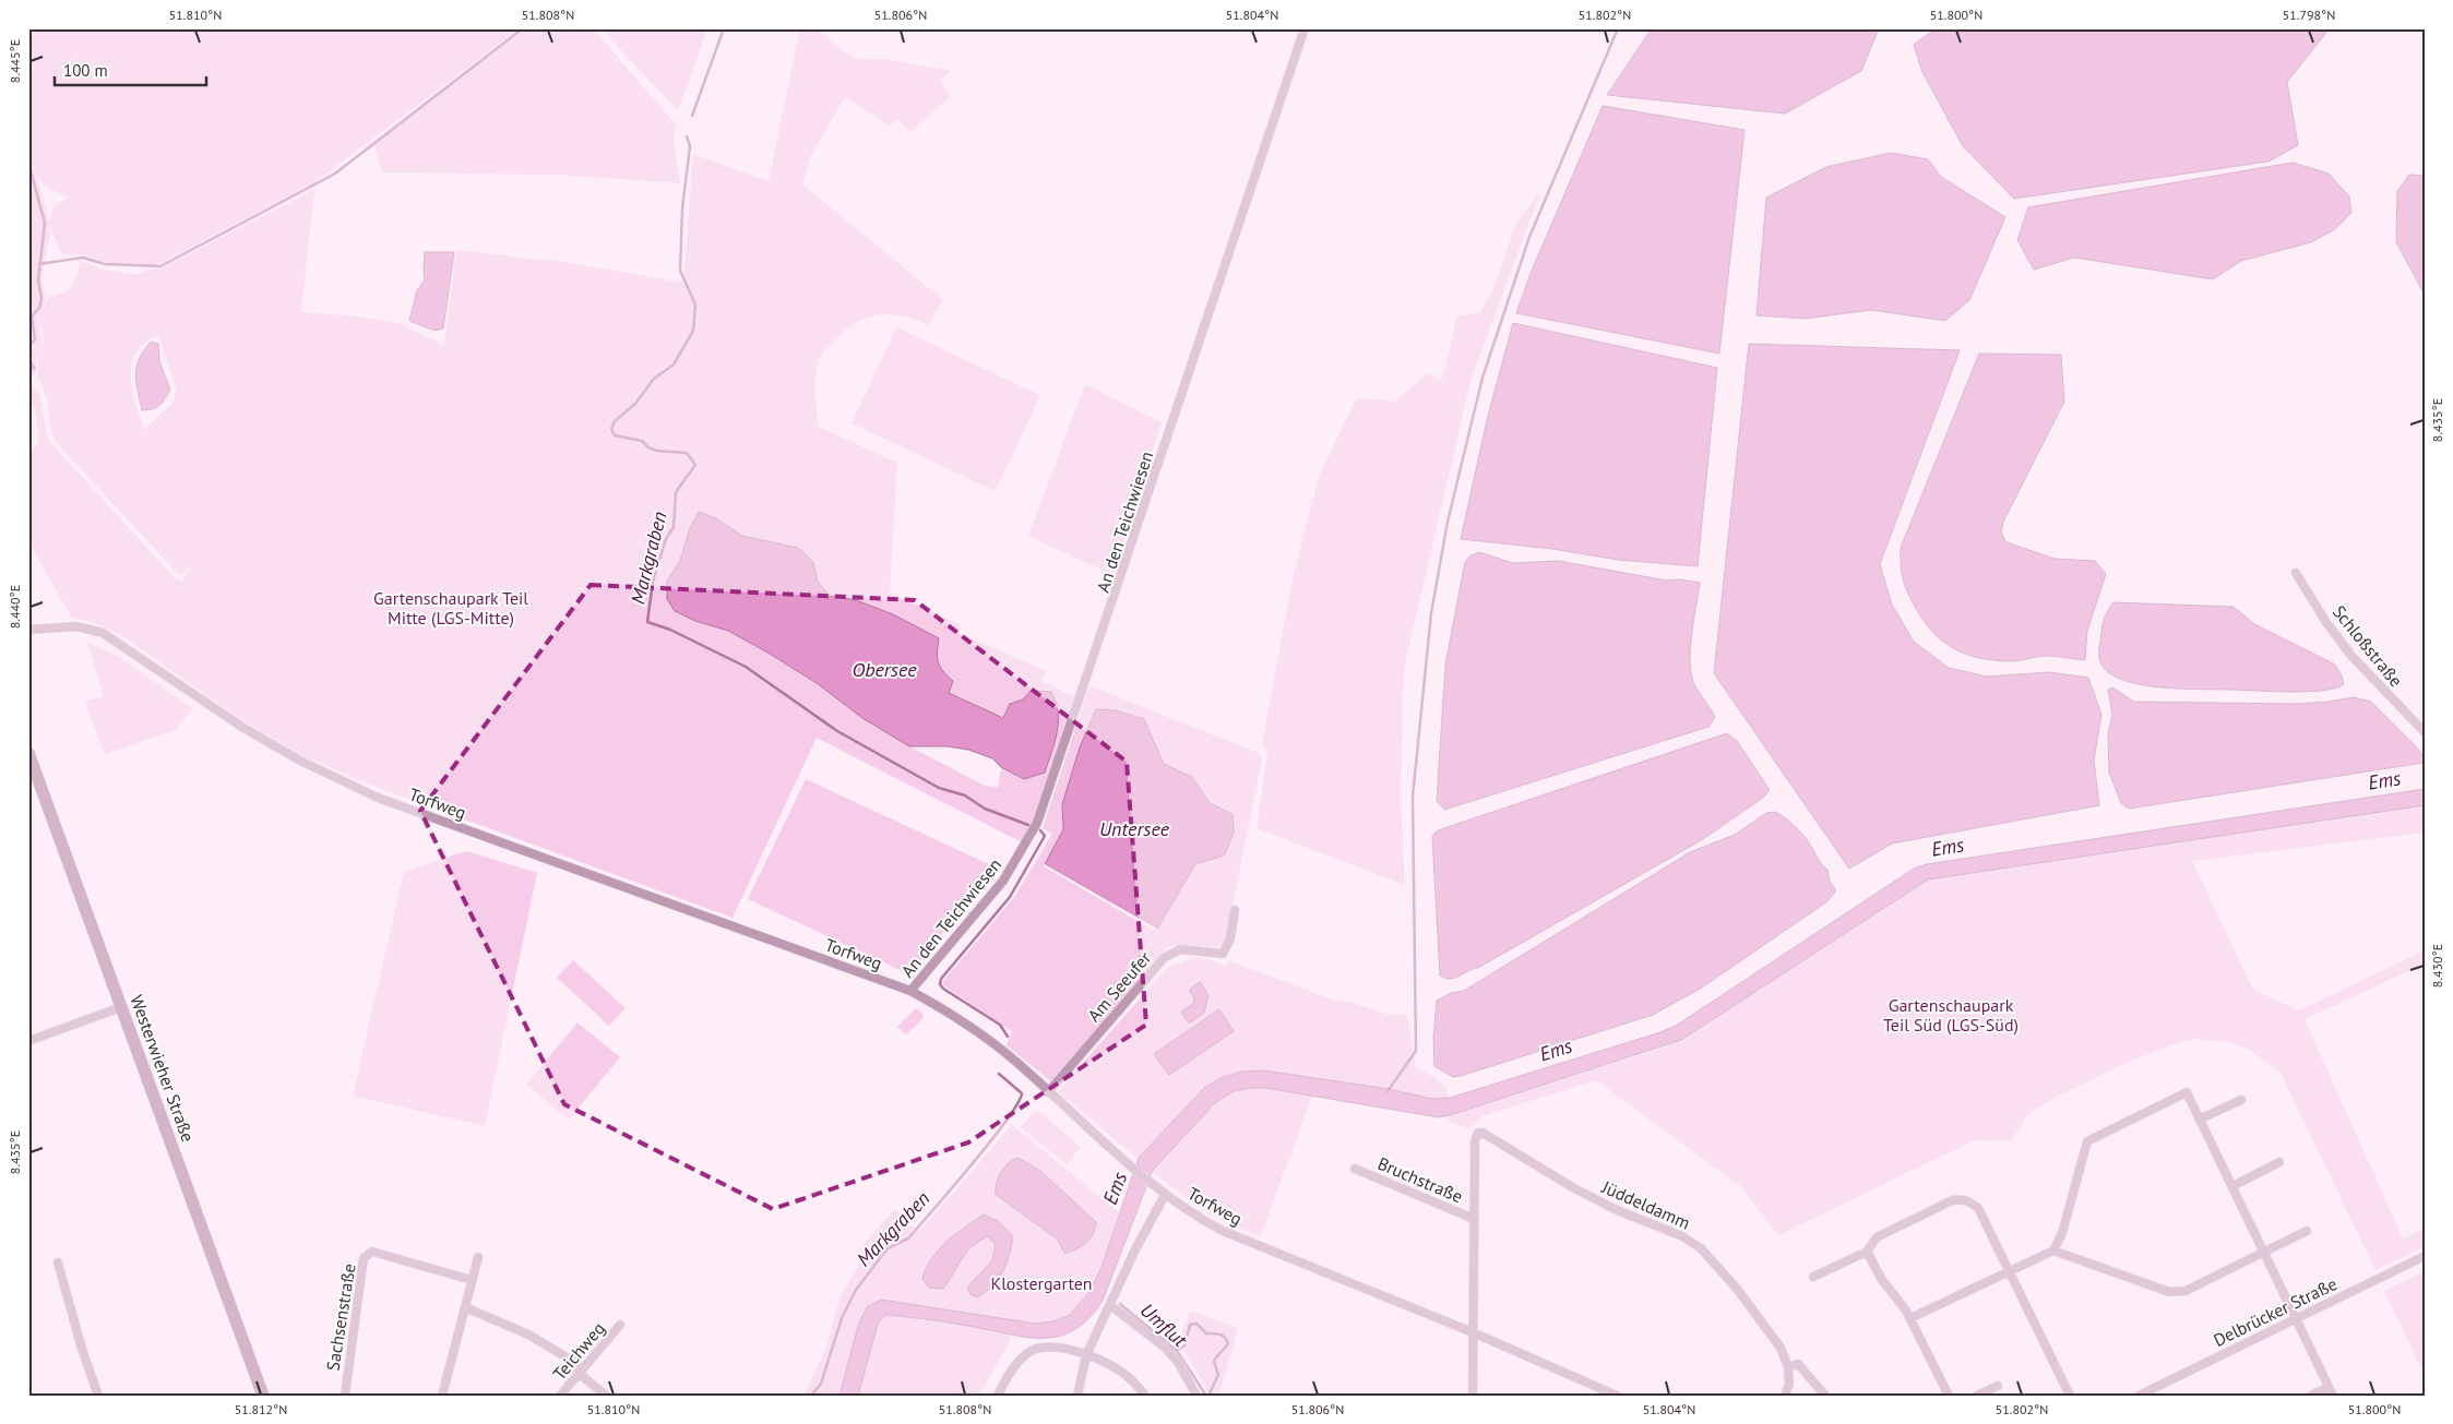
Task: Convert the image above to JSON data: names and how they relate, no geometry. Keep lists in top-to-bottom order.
{
  "streets": {
    "main road": ["Westerwieher Straße"],
    "street": [
      "An den Teichwiesen",
      "Schloßstraße",
      "Torfweg",
      "Am Seeufer",
      "Bruchstraße",
      "Jüddeldamm",
      "Delbrücker Straße",
      "Sachsenstraße",
      "Teichweg"
    ]
  },
  "crossings": [
    ["An den Teichwiesen", "Torfweg"],
    ["Torfweg", "Am Seeufer"],
    ["Torfweg", "Bruchstraße"],
    ["Bruchstraße", "Jüddeldamm"]
  ],
  "water": [
    "Markgraben",
    "Obersee",
    "Ems",
    "Untersee",
    "Umflut"
  ],
  "parks": ["Gartenschaupark Teil Mitte (LGS-Mitte)", "Gartenschaupark Teil Süd (LGS-Süd)", "Klostergarten"],
  "scale_bar": "100 m",
  "coordinates": [
    "51.810°N",
    "51.808°N",
    "51.806°N",
    "51.804°N",
    "51.802°N",
    "51.800°N",
    "51.798°N",
    "8.445°E",
    "8.435°E",
    "8.440°E",
    "8.430°E",
    "51.812°N"
  ]
}
